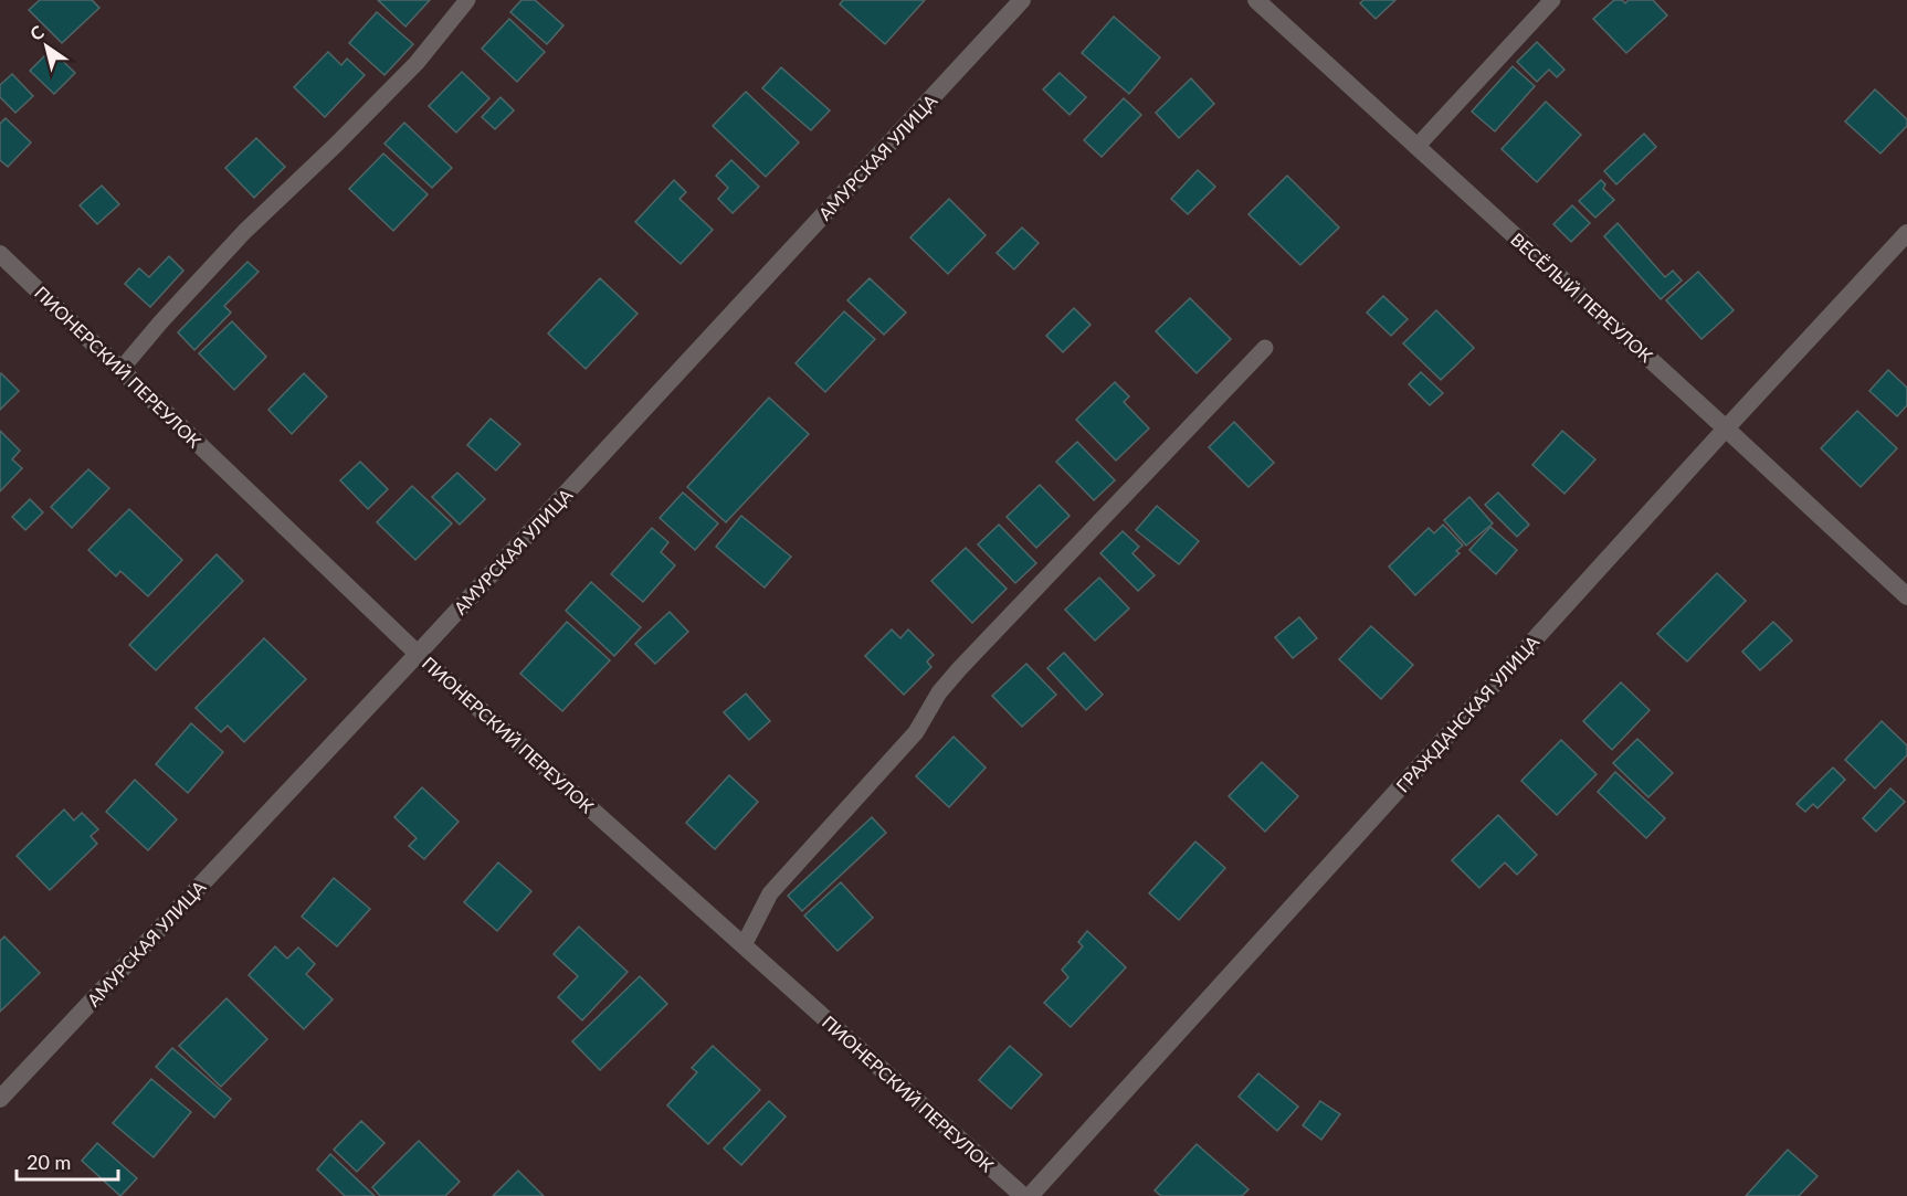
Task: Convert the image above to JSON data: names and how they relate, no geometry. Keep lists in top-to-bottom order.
{
  "streets": {
    "street": [
      "АМУРСКАЯ УЛИЦА",
      "ВЕСЁЛЫЙ ПЕРЕУЛОК",
      "ПИОНЕРСКИЙ ПЕРЕУЛОК",
      "ГРАЖДАНСКАЯ УЛИЦА"
    ]
  },
  "crossings": [
    ["АМУРСКАЯ УЛИЦА", "ПИОНЕРСКИЙ ПЕРЕУЛОК"],
    ["ВЕСЁЛЫЙ ПЕРЕУЛОК", "ГРАЖДАНСКАЯ УЛИЦА"]
  ],
  "scale_bar": "20 m",
  "north": "top left"
}
